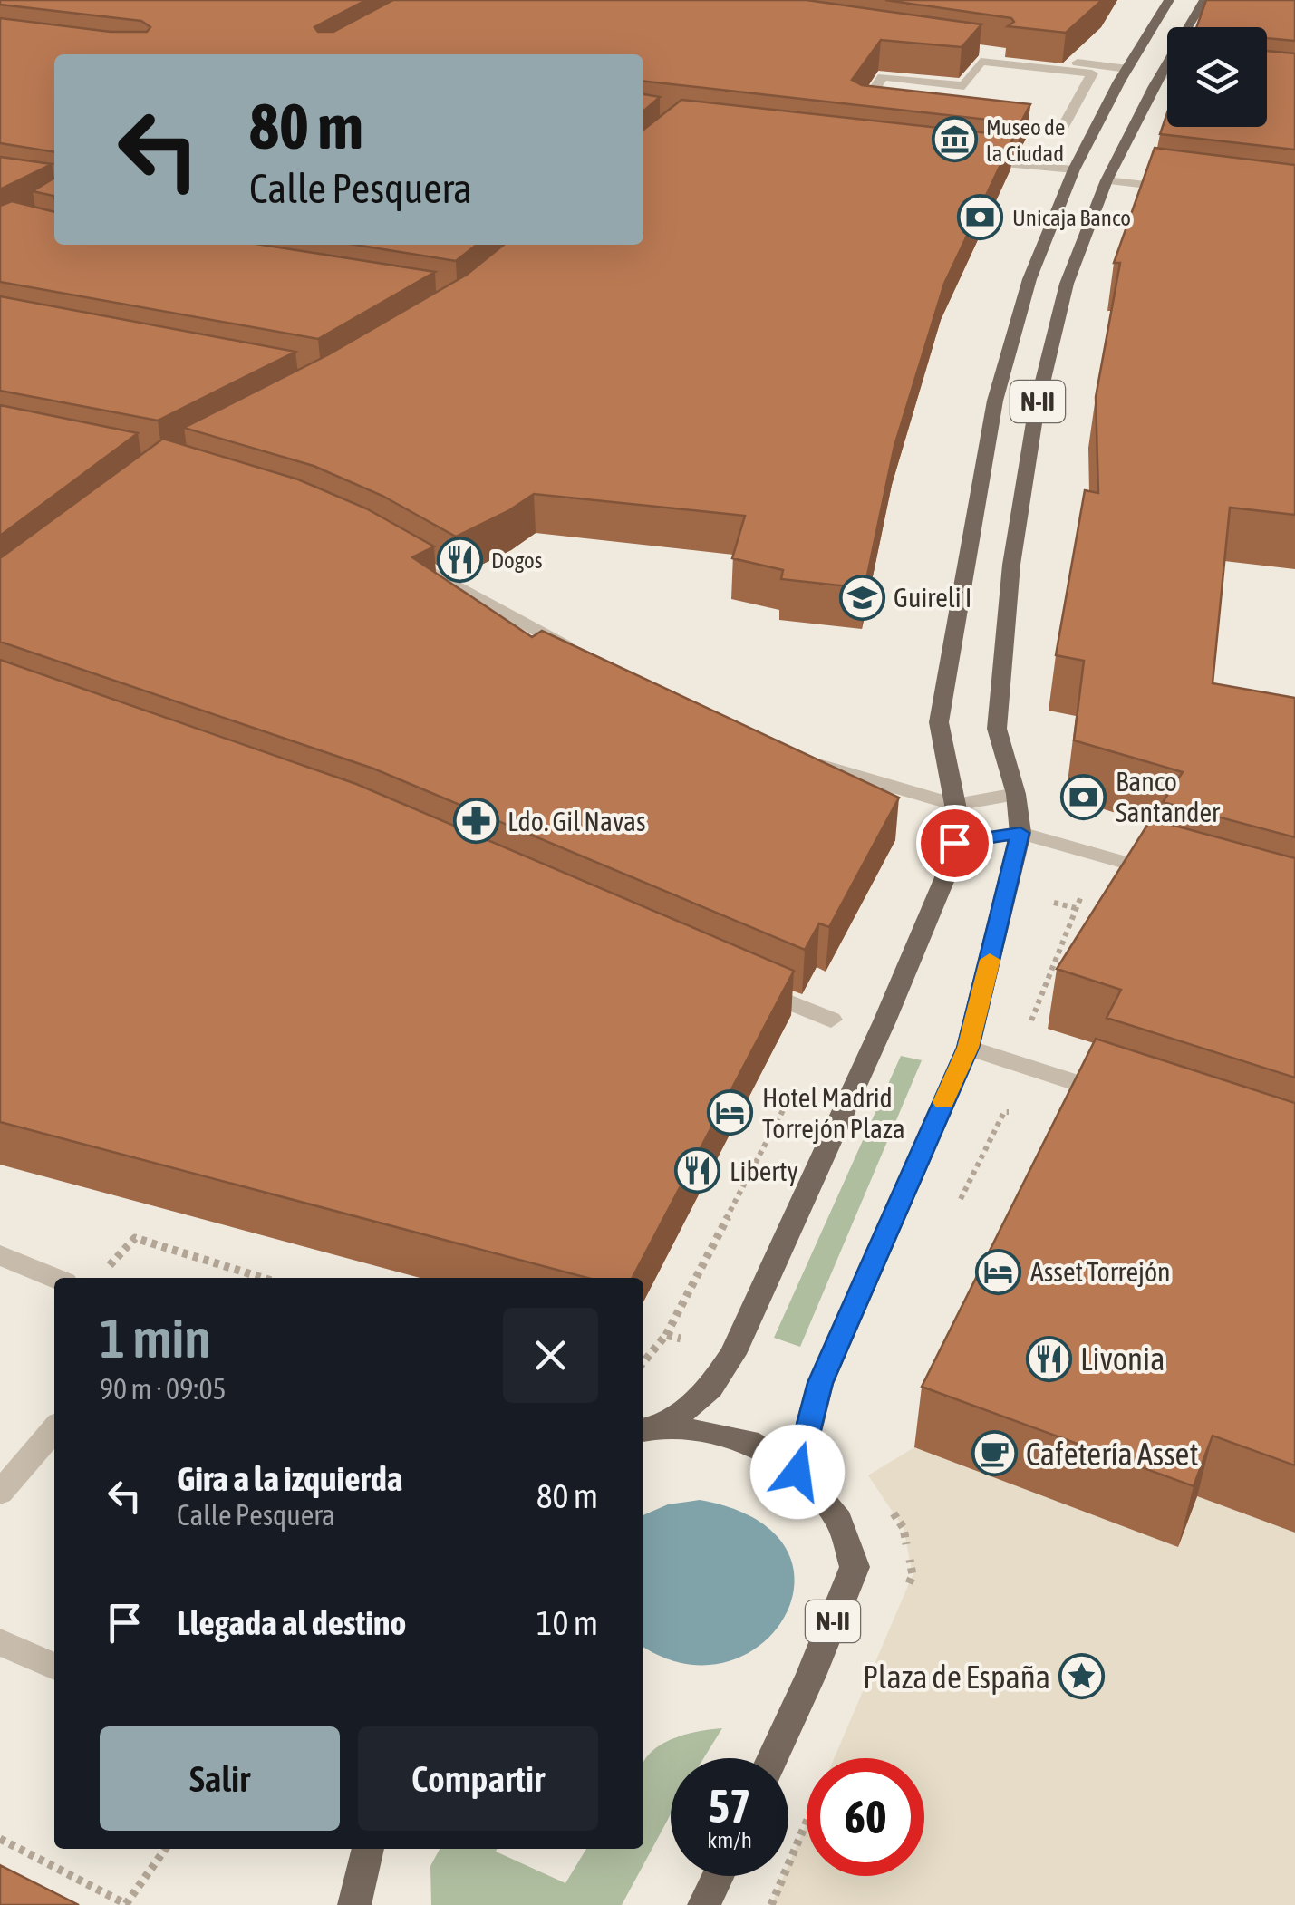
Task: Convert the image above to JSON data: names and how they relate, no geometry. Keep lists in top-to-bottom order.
{
  "streets": {
    "main road": ["N-II"]
  },
  "places": {
    "museum": ["Museo de la Ciudad"],
    "bank": ["Unicaja Banco", "Banco Santander"],
    "restaurant": ["Dogos", "Liberty", "Livonia"],
    "school or university": ["Guireli I"],
    "pharmacy": ["Ldo. Gil Navas"],
    "hotel": ["Hotel Madrid Torrejón Plaza", "Asset Torrejón"],
    "cafe": ["Cafetería Asset"],
    "place": ["Plaza de España"]
  },
  "page": {
    "turn": ["80 m", "Calle Pesquera"],
    "heading": ["1 min", "90 m · 09:05"],
    "list": [
      {
        "name": "Gira a la izquierda",
        "note": "Calle Pesquera",
        "value": "80 m"
      },
      {
        "name": "Llegada al destino",
        "value": "10 m"
      }
    ],
    "buttons": ["Salir", "Compartir"],
    "speed": "57 km/h",
    "limit": "60"
  }
}
